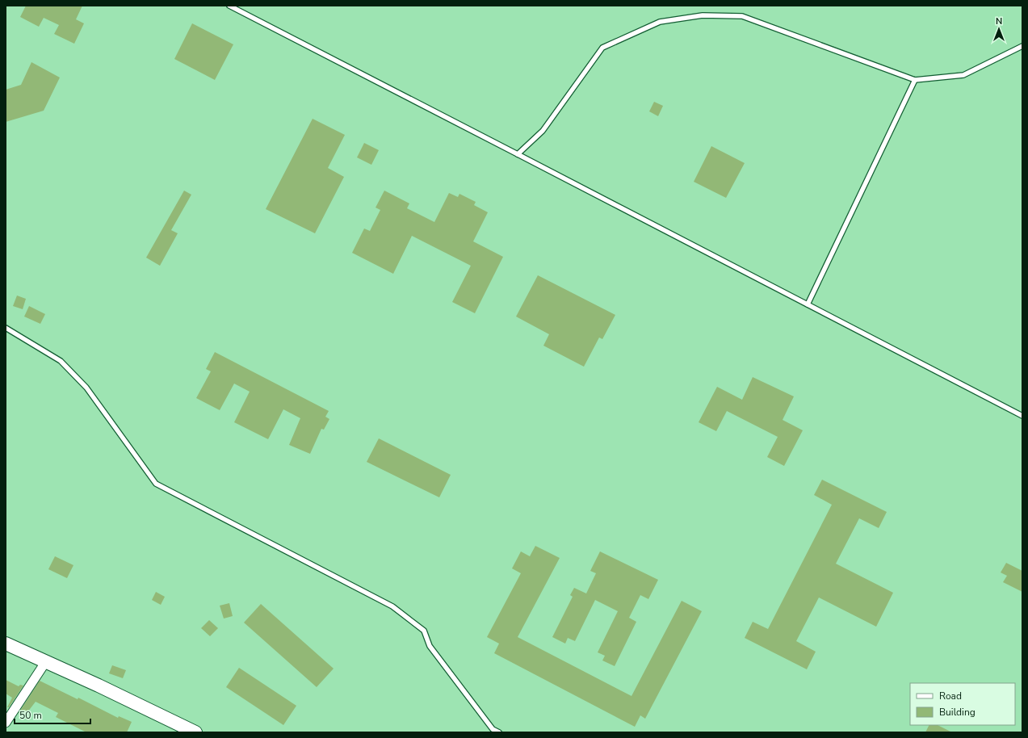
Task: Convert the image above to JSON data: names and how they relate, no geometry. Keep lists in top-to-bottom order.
{
  "legend": ["Road", "Building"],
  "scale_bar": "50 m",
  "north": "top"
}
